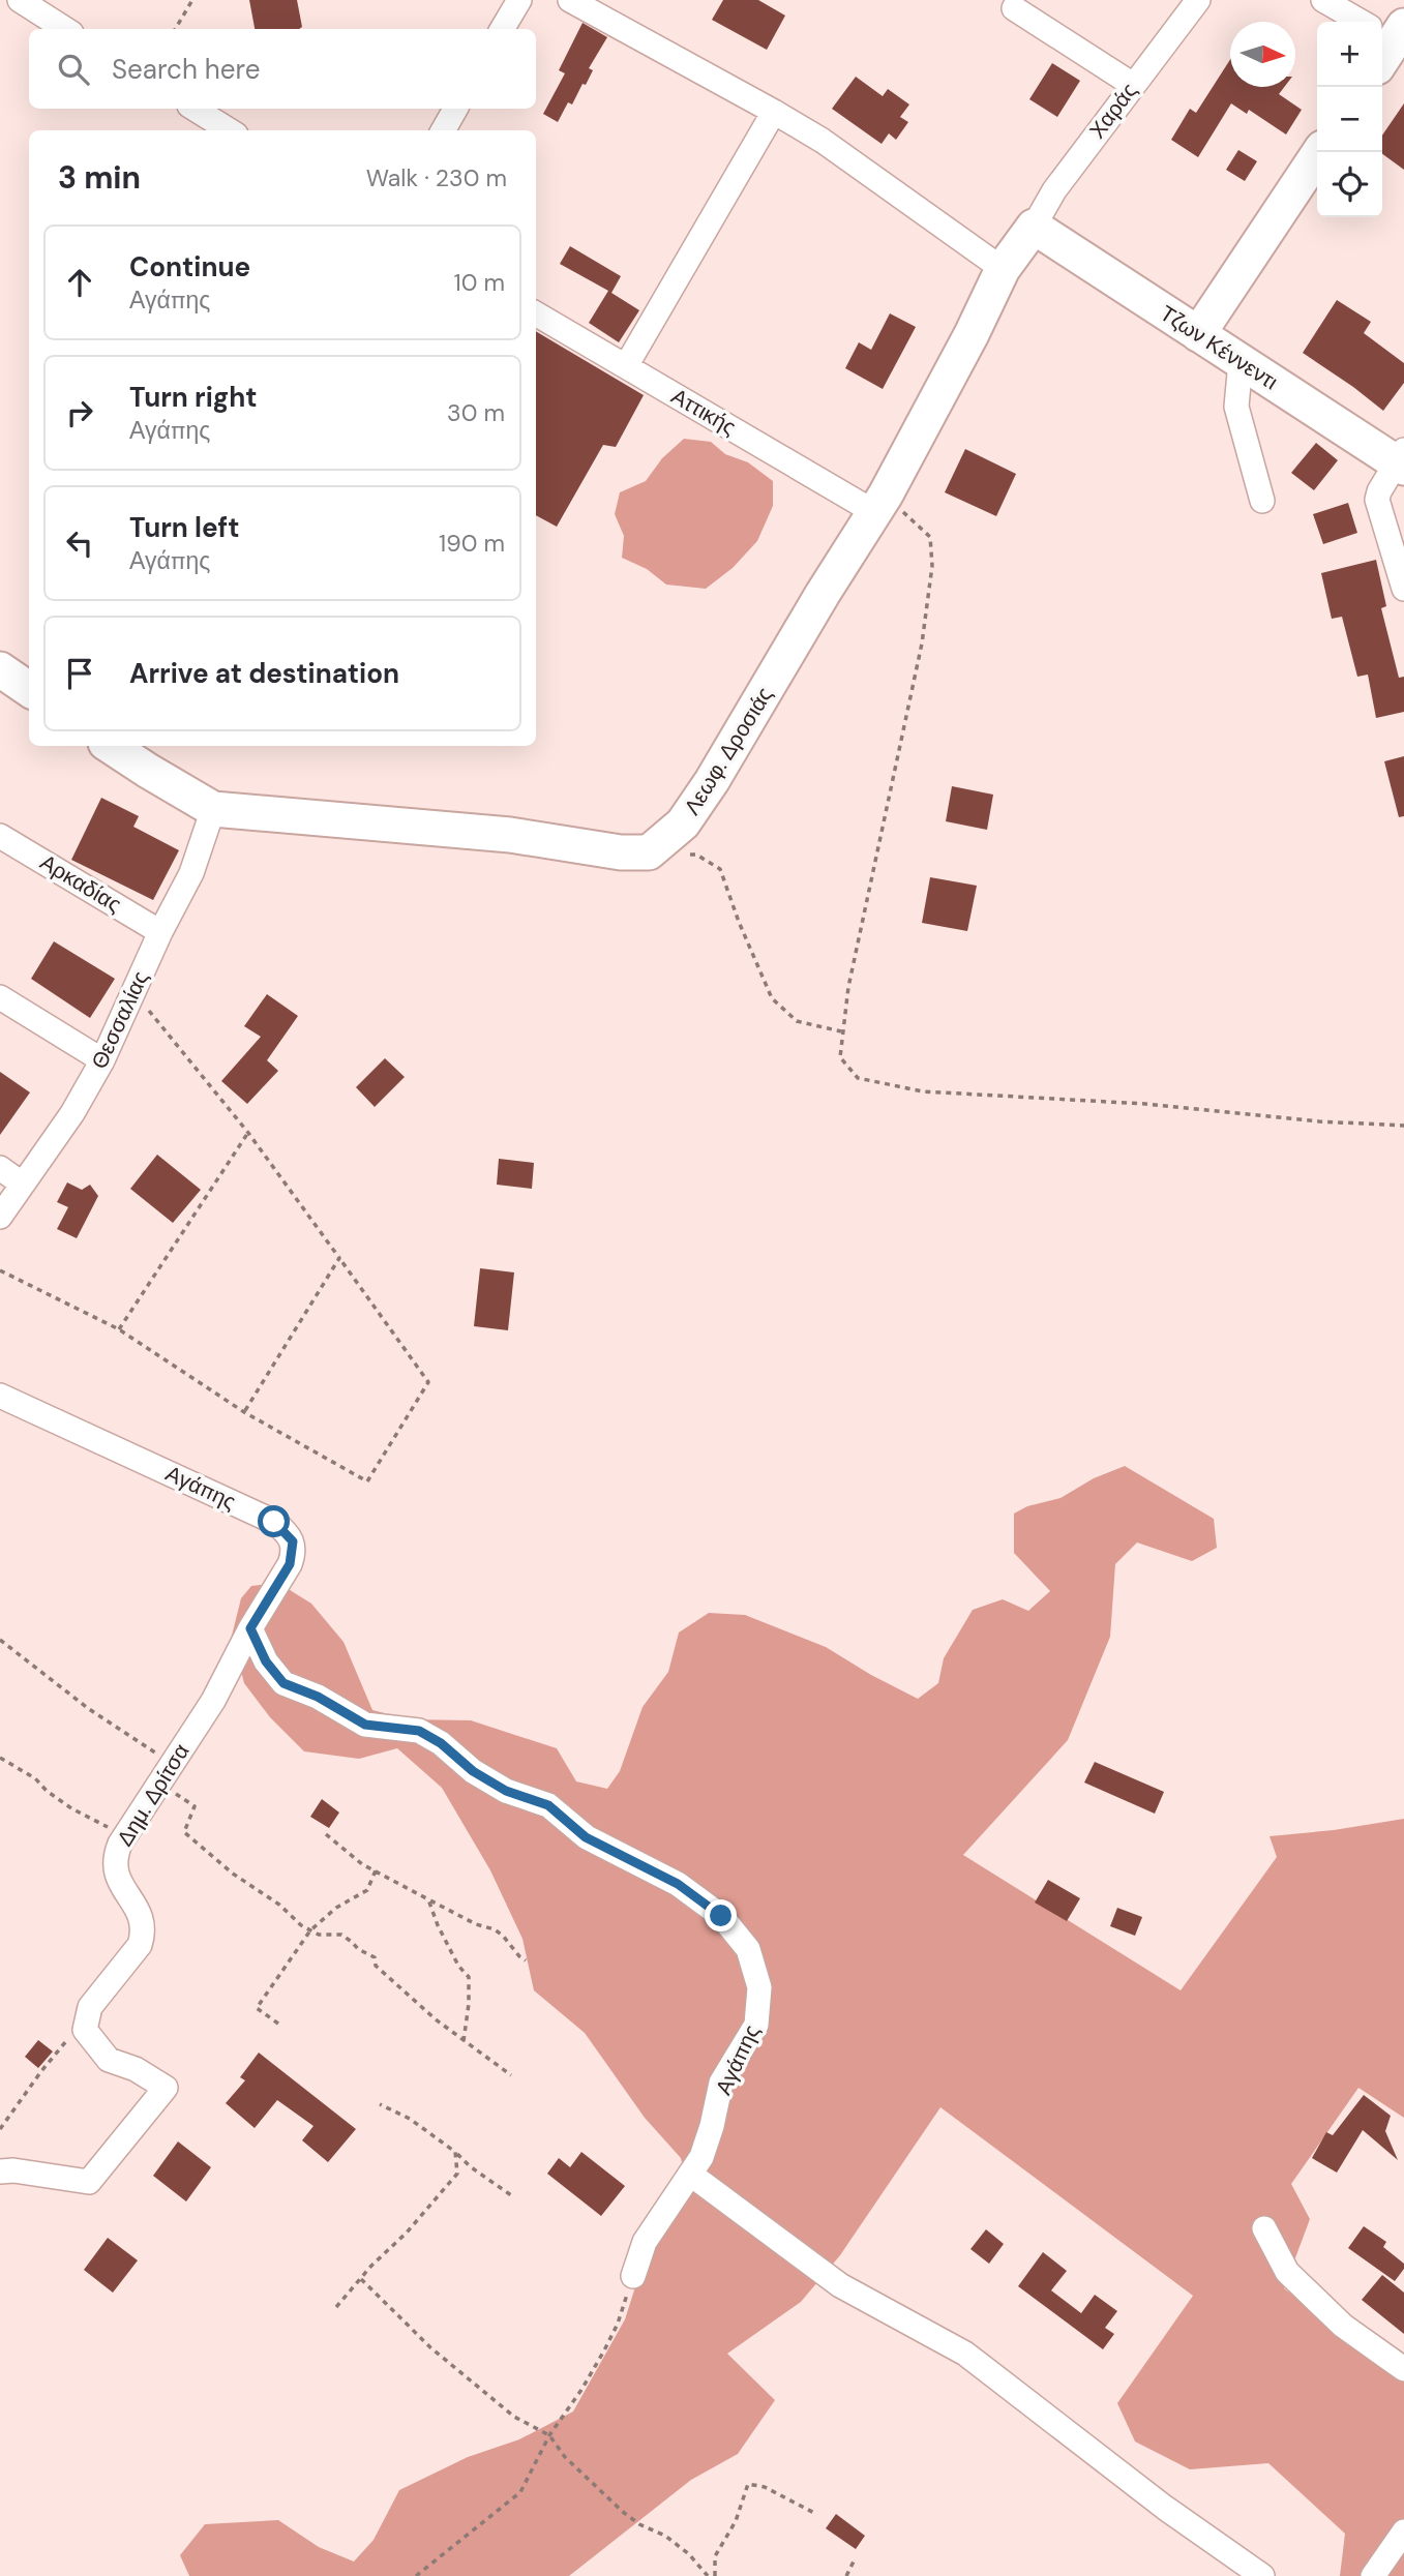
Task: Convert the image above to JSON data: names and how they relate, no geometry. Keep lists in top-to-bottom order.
{
  "streets": {
    "street": [
      "Χαράς",
      "Τζων Κέννεντι",
      "Αττικής",
      "Λεωφ. Δροσιάς",
      "Αρκαδίας",
      "Θεσσαλίας",
      "Αγάπης",
      "Δημ. Δρίτσα"
    ]
  },
  "crossings": [
    ["Χαράς", "Τζων Κέννεντι"],
    ["Χαράς", "Λεωφ. Δροσιάς"],
    ["Τζων Κέννεντι", "Λεωφ. Δροσιάς"],
    ["Αττικής", "Λεωφ. Δροσιάς"],
    ["Αρκαδίας", "Θεσσαλίας"],
    ["Αγάπης", "Δημ. Δρίτσα"]
  ],
  "north": "right",
  "page": {
    "map_buttons": ["+", "−"],
    "search": "Search here",
    "heading": ["3 min", "Walk · 230 m"],
    "list": [
      ["Continue", "Αγάπης", "10 m"],
      ["Turn right", "Αγάπης", "30 m"],
      ["Turn left", "Αγάπης", "190 m"],
      "Arrive at destination"
    ]
  }
}
